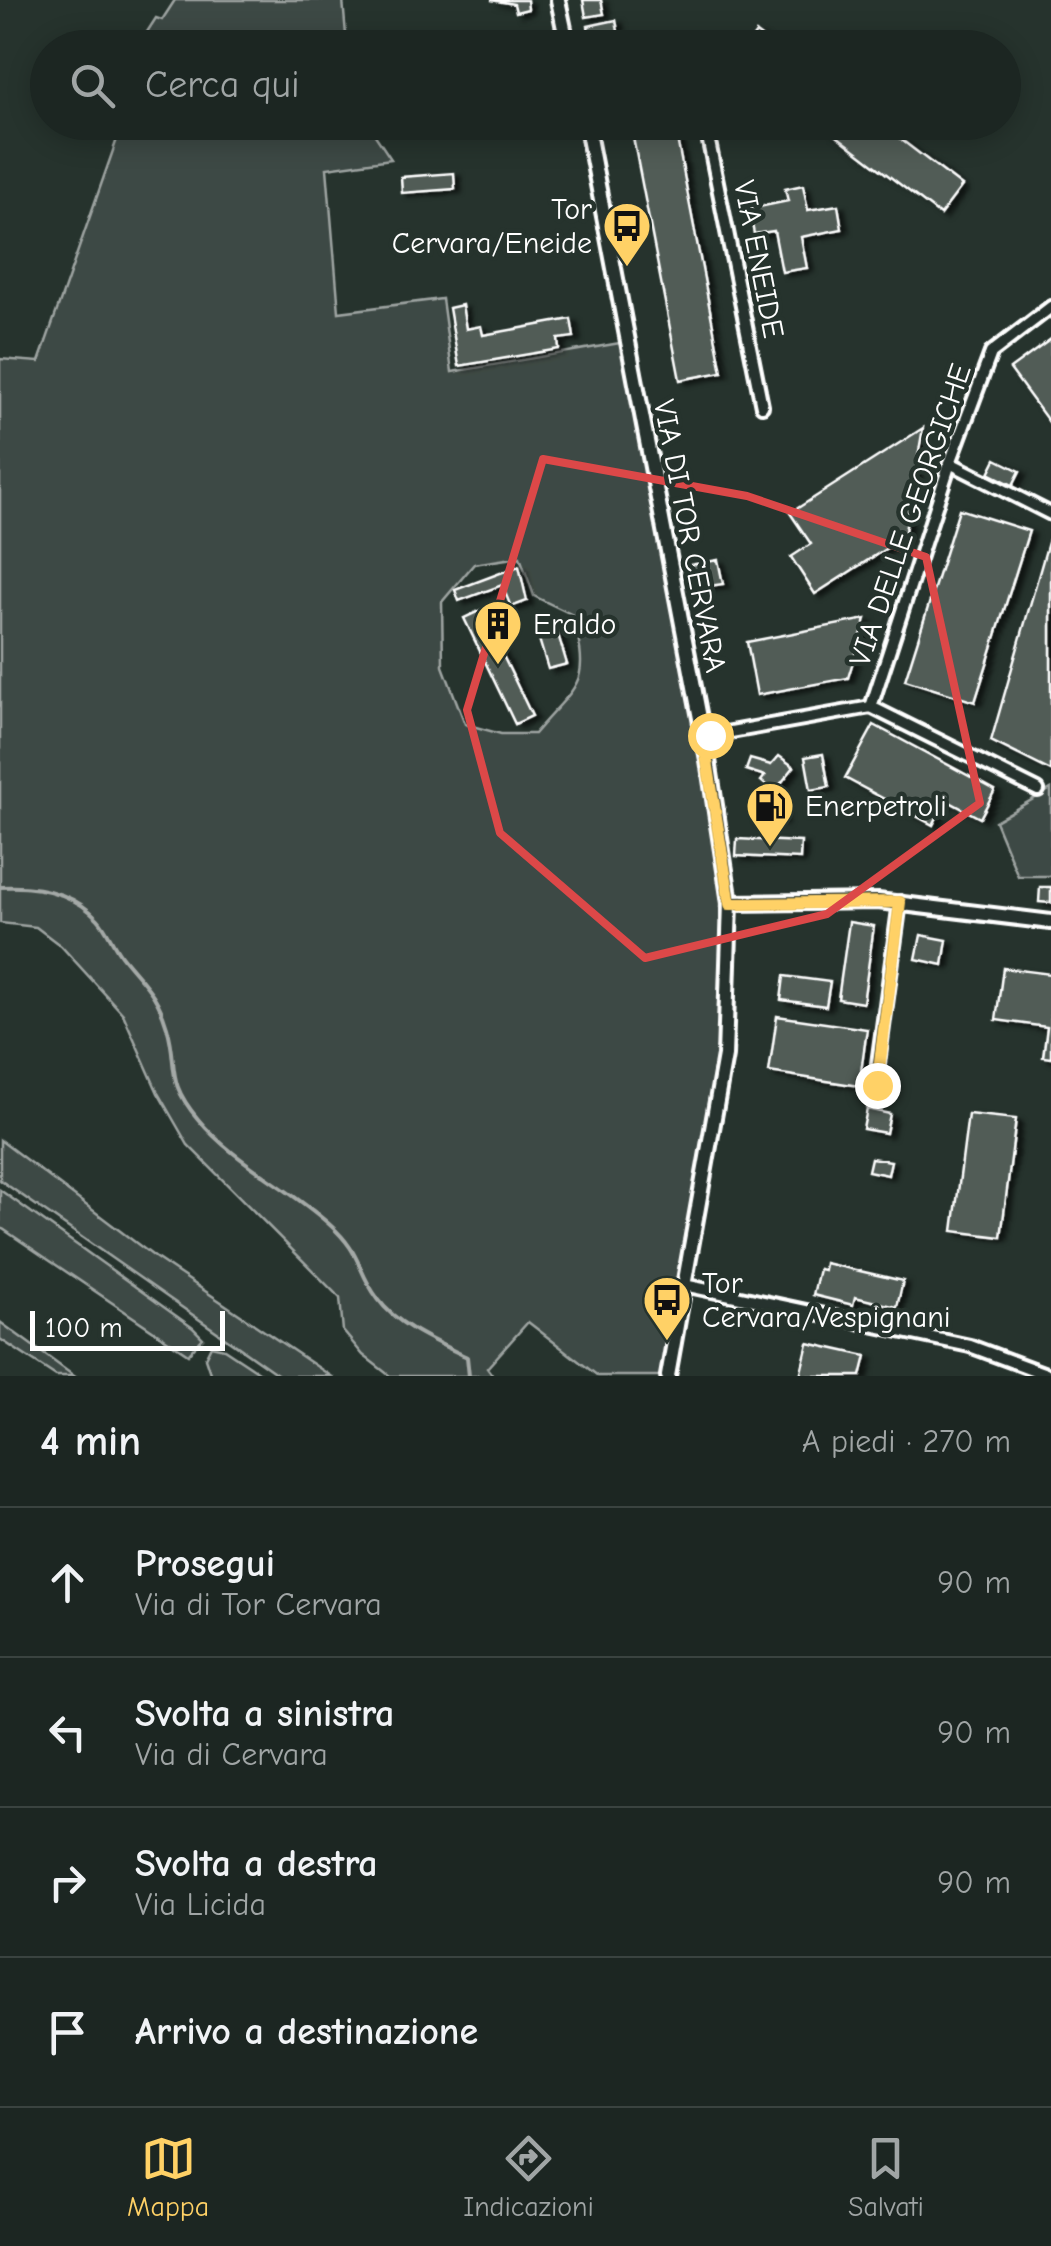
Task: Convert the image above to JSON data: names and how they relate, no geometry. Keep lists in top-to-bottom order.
{
  "streets": {
    "street": ["VIA ENEIDE", "VIA DELLE GEORGICHE", "VIA DI TOR CERVARA"]
  },
  "places": {
    "bus stop": ["Tor Cervara/Eneide", "Tor Cervara/Vespignani"],
    "building": ["Eraldo"],
    "fuel station": ["Enerpetroli"]
  },
  "scale_bar": "100 m",
  "page": {
    "search": "Cerca qui",
    "scale": "100 m",
    "heading": ["4 min", "A piedi · 270 m"],
    "list": [
      ["Prosegui", "Via di Tor Cervara", "90 m"],
      ["Svolta a sinistra", "Via di Cervara", "90 m"],
      ["Svolta a destra", "Via Licida", "90 m"],
      "Arrivo a destinazione"
    ],
    "nav": ["Mappa", "Indicazioni", "Salvati"]
  }
}
